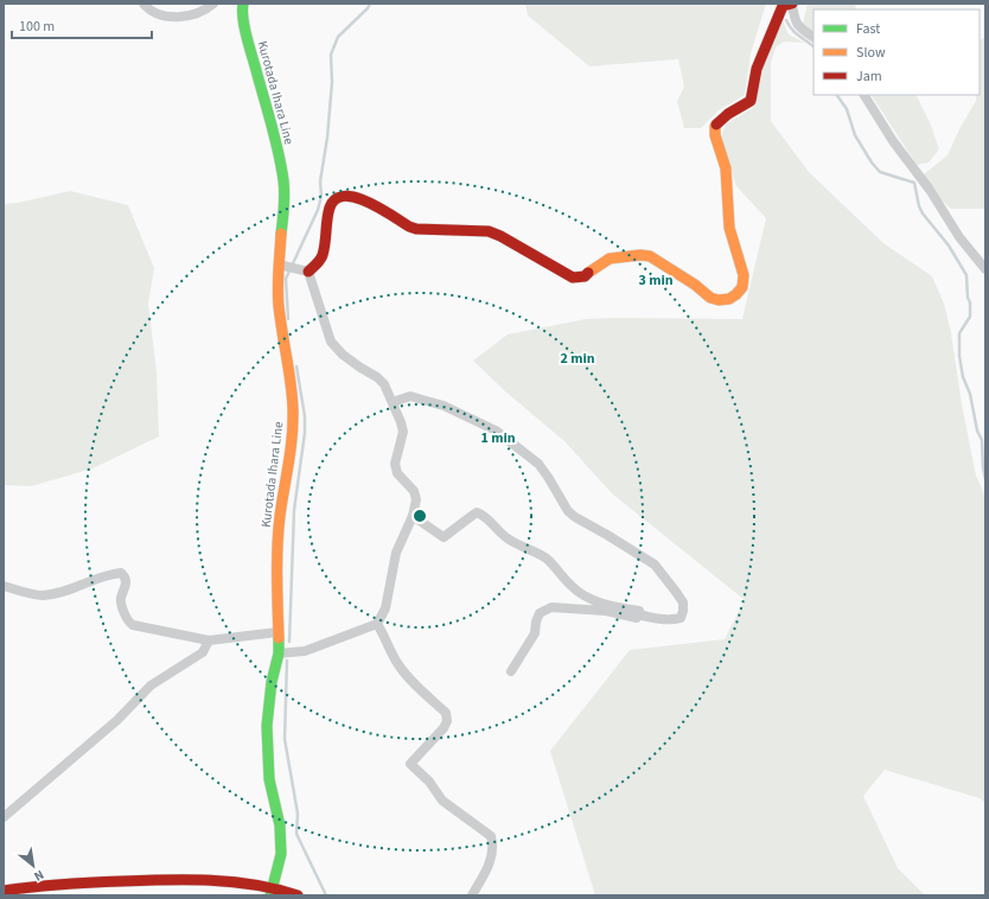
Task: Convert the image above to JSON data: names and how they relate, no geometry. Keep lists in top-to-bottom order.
{
  "streets": {
    "street": ["Kurotada Ihara Line"]
  },
  "legend": ["Fast", "Slow", "Jam"],
  "scale_bar": "100 m",
  "north": "bottom right",
  "rings": ["3 min", "2 min", "1 min"]
}
